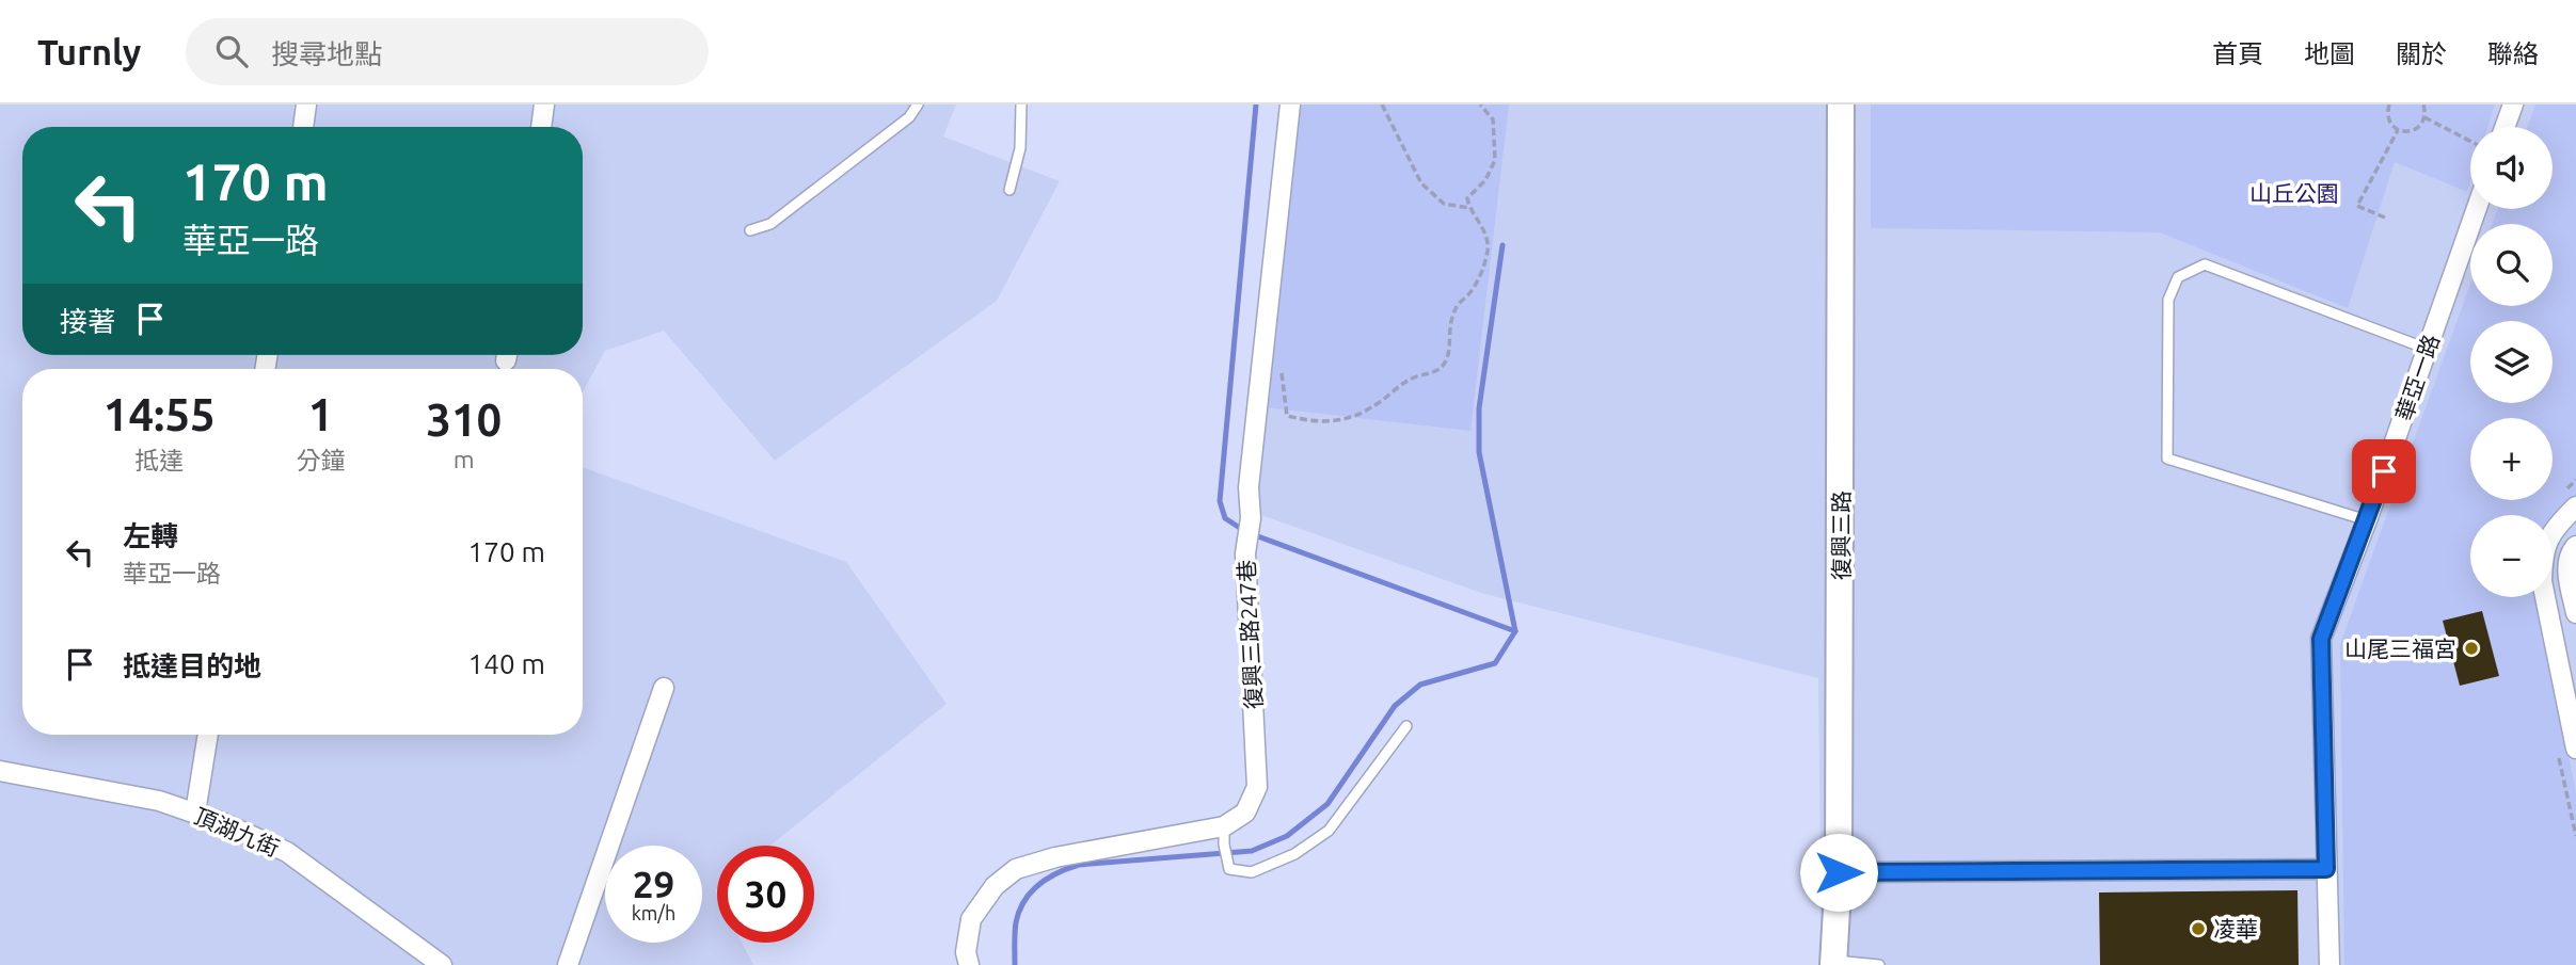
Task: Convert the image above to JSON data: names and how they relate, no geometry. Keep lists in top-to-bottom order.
{
  "streets": {
    "street": [
      "華亞一路",
      "復興三路",
      "復興三路247巷",
      "頂湖九街"
    ]
  },
  "parks": ["山丘公園"],
  "places": ["山尾三福宮", "凌華"],
  "page": {
    "header": "Turnly",
    "search": "搜尋地點",
    "nav": [
      "首頁",
      "地圖",
      "關於",
      "聯絡"
    ],
    "map_buttons": ["+", "−"],
    "turn": ["170 m", "華亞一路"],
    "then": "接著",
    "eta": [
      "14:55",
      "抵達",
      "1",
      "分鐘",
      "310",
      "m"
    ],
    "list": [
      {
        "name": "左轉",
        "note": "華亞一路",
        "value": "170 m"
      },
      {
        "name": "抵達目的地",
        "value": "140 m"
      }
    ],
    "speed": "29 km/h",
    "limit": "30"
  }
}
